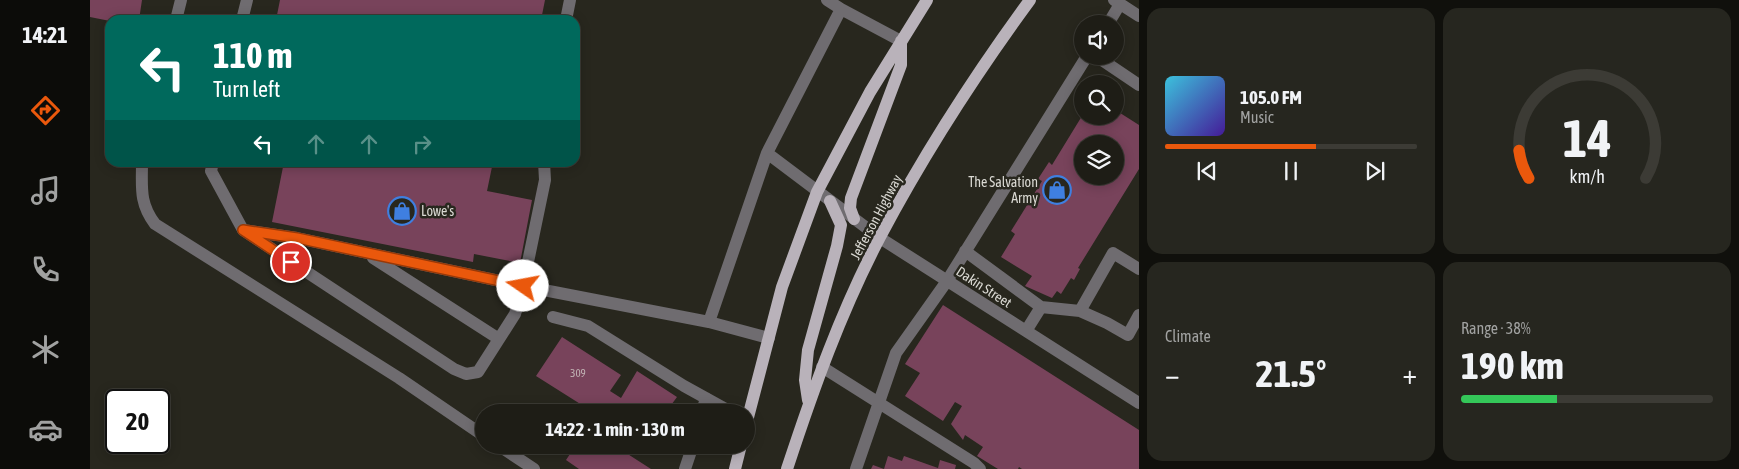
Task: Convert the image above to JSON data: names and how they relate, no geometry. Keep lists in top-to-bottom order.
{
  "streets": {
    "main road": ["Jefferson Highway"],
    "street": ["Dakin Street"]
  },
  "crossings": [
    ["Jefferson Highway", "Dakin Street"]
  ],
  "places": {
    "shop": ["The Salvation Army", "Lowe's"]
  },
  "house_numbers": ["309"],
  "page": {
    "tabs": "14:21",
    "turn": ["110 m", "Turn left"],
    "song": ["105.0 FM", "Music"],
    "tile": [
      "Climate",
      ["Range · 38%", "190 km"]
    ],
    "heat": ["−", "21.5°", "+"],
    "limit": "20",
    "trip": "14:22 · 1 min · 130 m",
    "gauge": ["14", "km/h"]
  }
}
